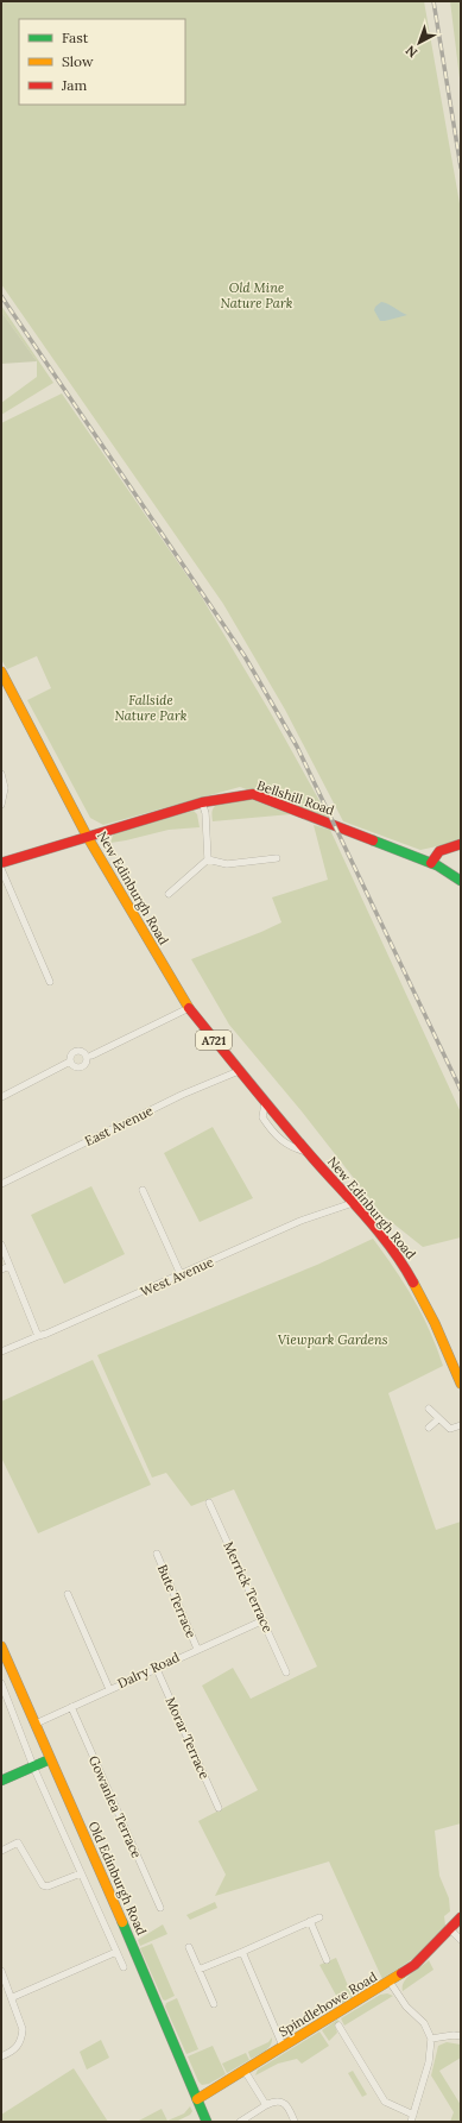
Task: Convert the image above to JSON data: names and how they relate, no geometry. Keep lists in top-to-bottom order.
{
  "streets": {
    "main road": [
      "Bellshill Road",
      "New Edinburgh Road",
      "A721",
      "Old Edinburgh Road",
      "Spindlehowe Road"
    ],
    "street": [
      "East Avenue",
      "West Avenue",
      "Merrick Terrace",
      "Bute Terrace",
      "Dalry Road",
      "Morar Terrace",
      "Gowanlea Terrace"
    ]
  },
  "crossings": [
    ["Bellshill Road", "New Edinburgh Road"],
    ["New Edinburgh Road", "East Avenue"],
    ["New Edinburgh Road", "West Avenue"],
    ["Merrick Terrace", "Dalry Road"],
    ["Bute Terrace", "Dalry Road"],
    ["Dalry Road", "Morar Terrace"],
    ["Dalry Road", "Gowanlea Terrace"],
    ["Dalry Road", "Old Edinburgh Road"],
    ["Old Edinburgh Road", "Spindlehowe Road"]
  ],
  "parks": ["Old Mine Nature Park", "Fallside Nature Park", "Viewpark Gardens"],
  "legend": ["Fast", "Slow", "Jam"],
  "north": "bottom left"
}
